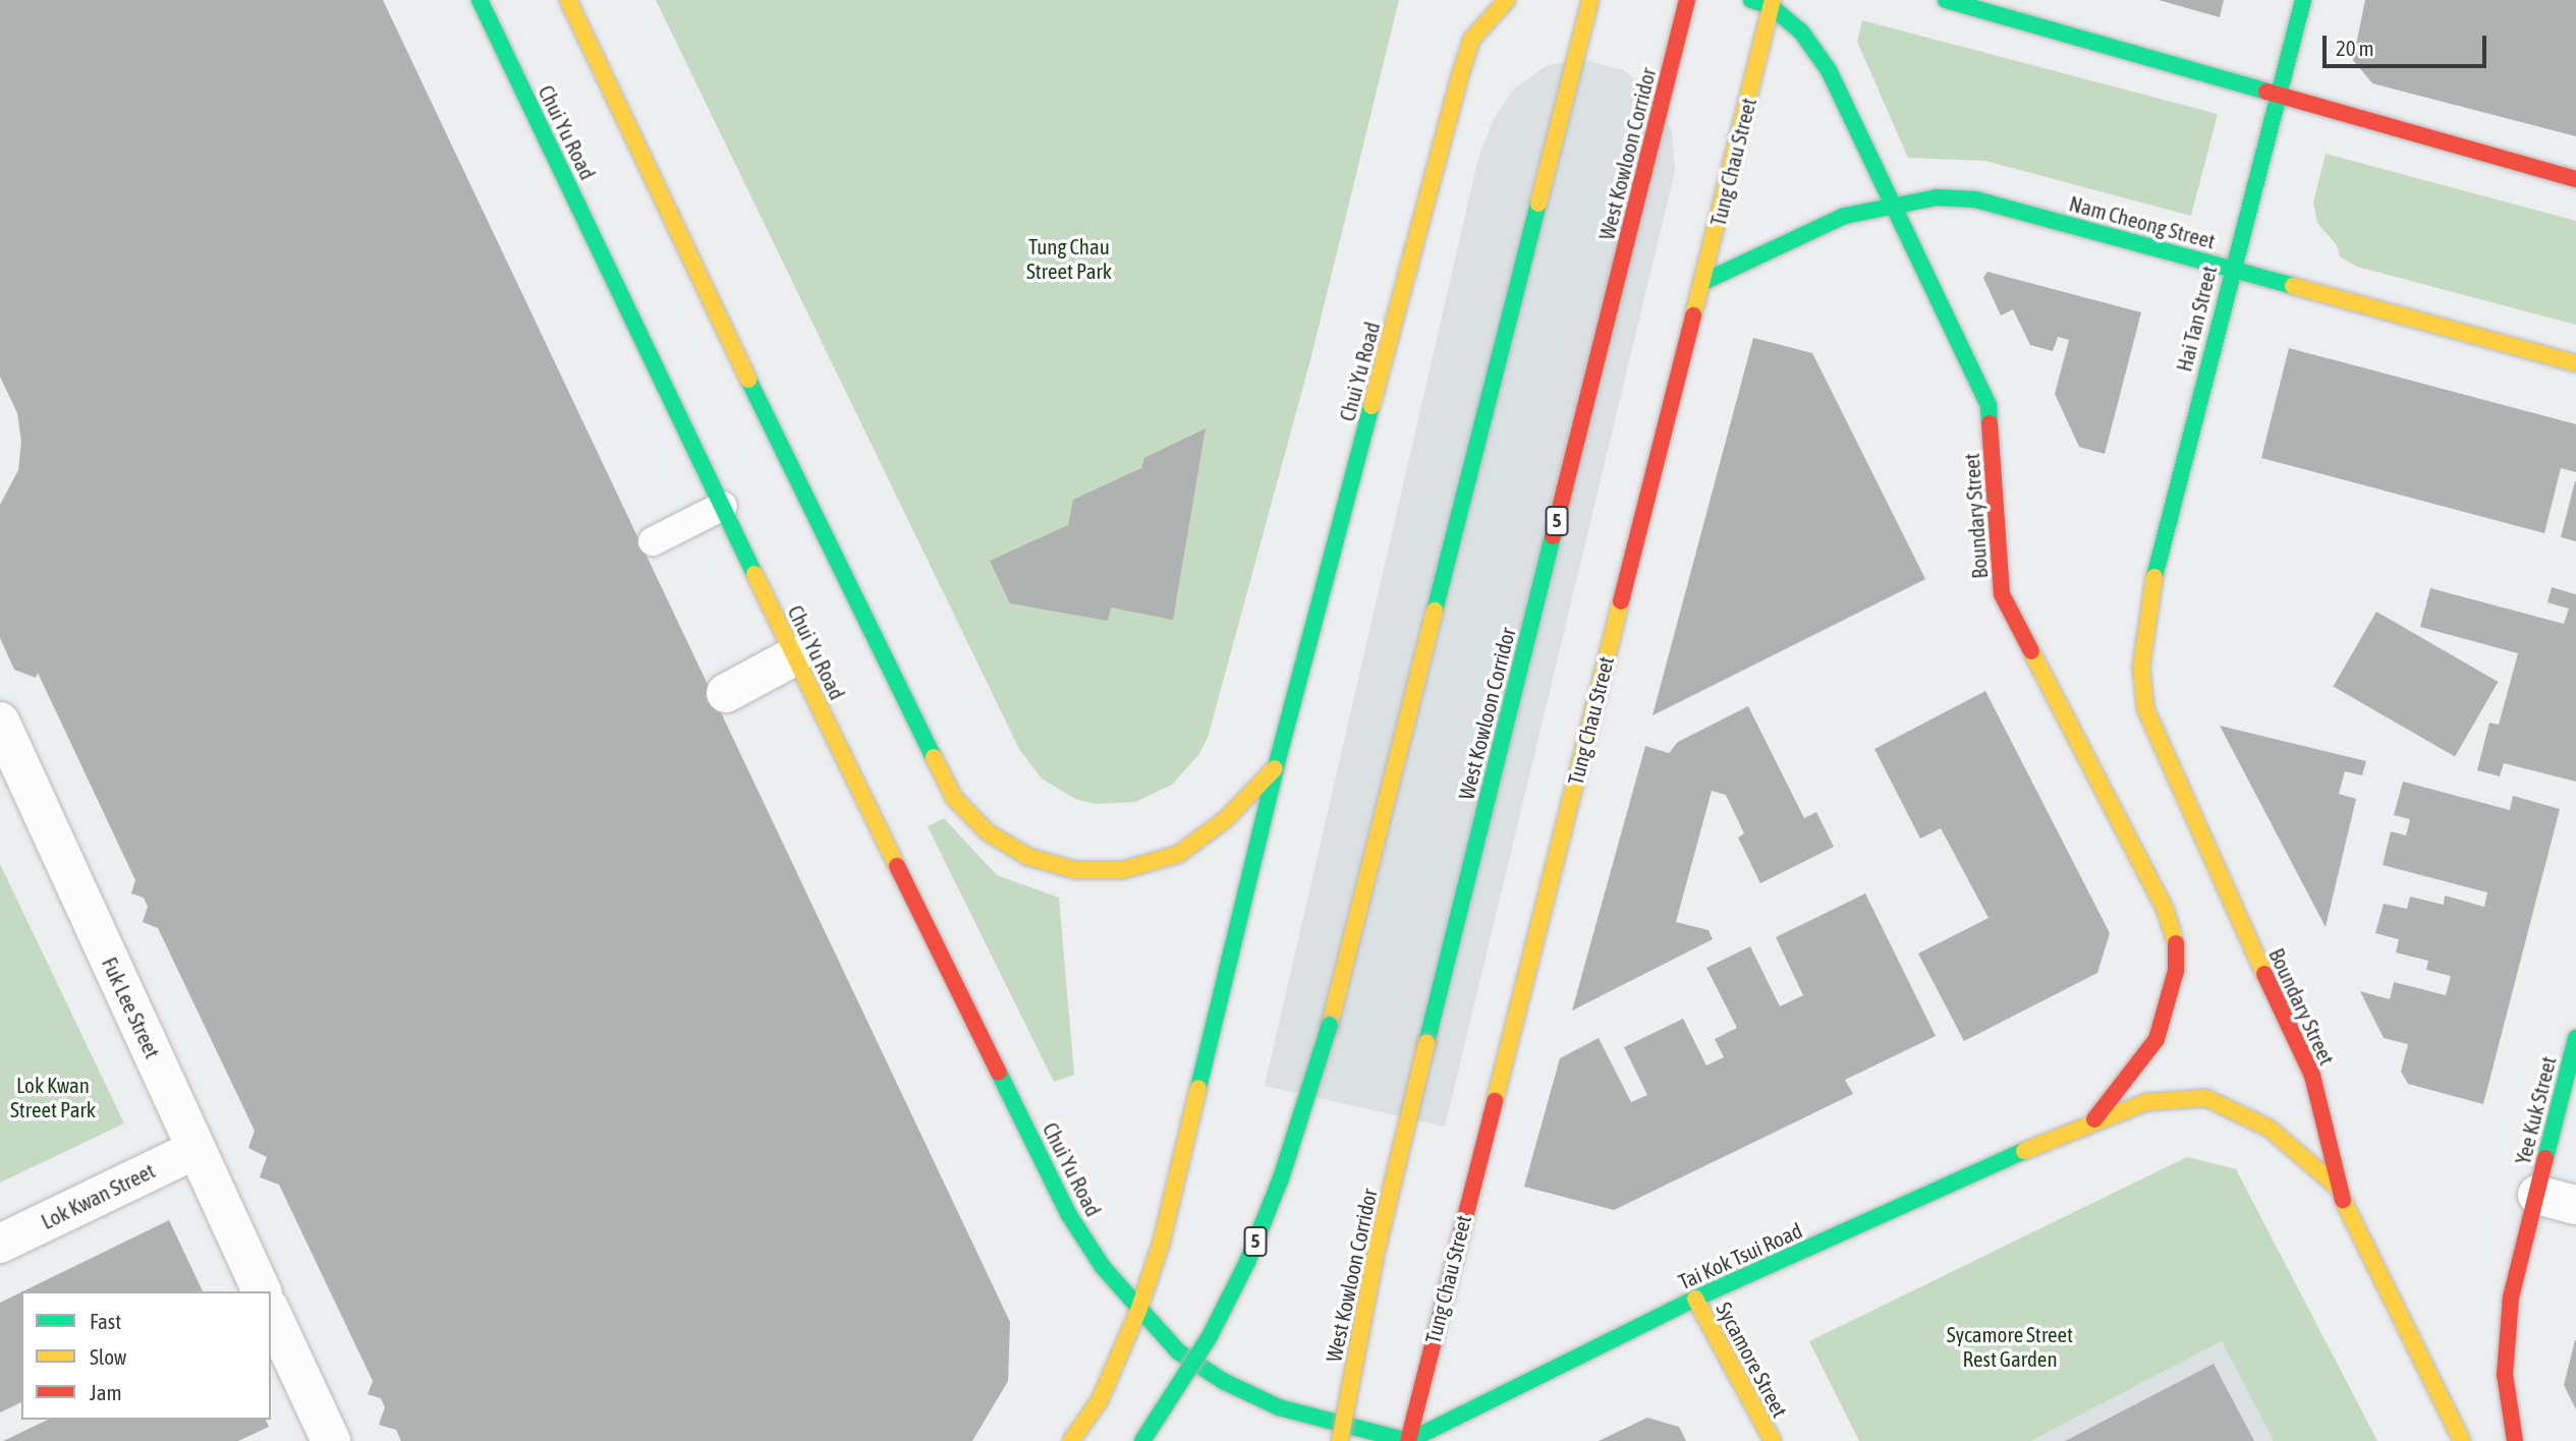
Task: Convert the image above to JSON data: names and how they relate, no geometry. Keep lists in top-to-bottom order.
{
  "streets": {
    "main road": [
      "Chui Yu Road",
      "West Kowloon Corridor",
      "Tung Chau Street",
      "Nam Cheong Street",
      "Hai Tan Street",
      "Boundary Street",
      "5",
      "Yee Kuk Street",
      "Tai Kok Tsui Road",
      "Sycamore Street"
    ],
    "street": ["Fuk Lee Street", "Lok Kwan Street"]
  },
  "crossings": [
    ["Chui Yu Road", "Tung Chau Street"],
    ["Chui Yu Road", "Tai Kok Tsui Road"],
    ["Tung Chau Street", "Nam Cheong Street"],
    ["Tung Chau Street", "Boundary Street"],
    ["Tung Chau Street", "Tai Kok Tsui Road"],
    ["Nam Cheong Street", "Hai Tan Street"],
    ["Nam Cheong Street", "Boundary Street"],
    ["Hai Tan Street", "Boundary Street"],
    ["Boundary Street", "Tai Kok Tsui Road"],
    ["Fuk Lee Street", "Lok Kwan Street"],
    ["Tai Kok Tsui Road", "Sycamore Street"]
  ],
  "parks": ["Tung Chau Street Park", "Lok Kwan Street Park", "Sycamore Street Rest Garden"],
  "legend": ["Fast", "Slow", "Jam"],
  "scale_bar": "20 m"
}
